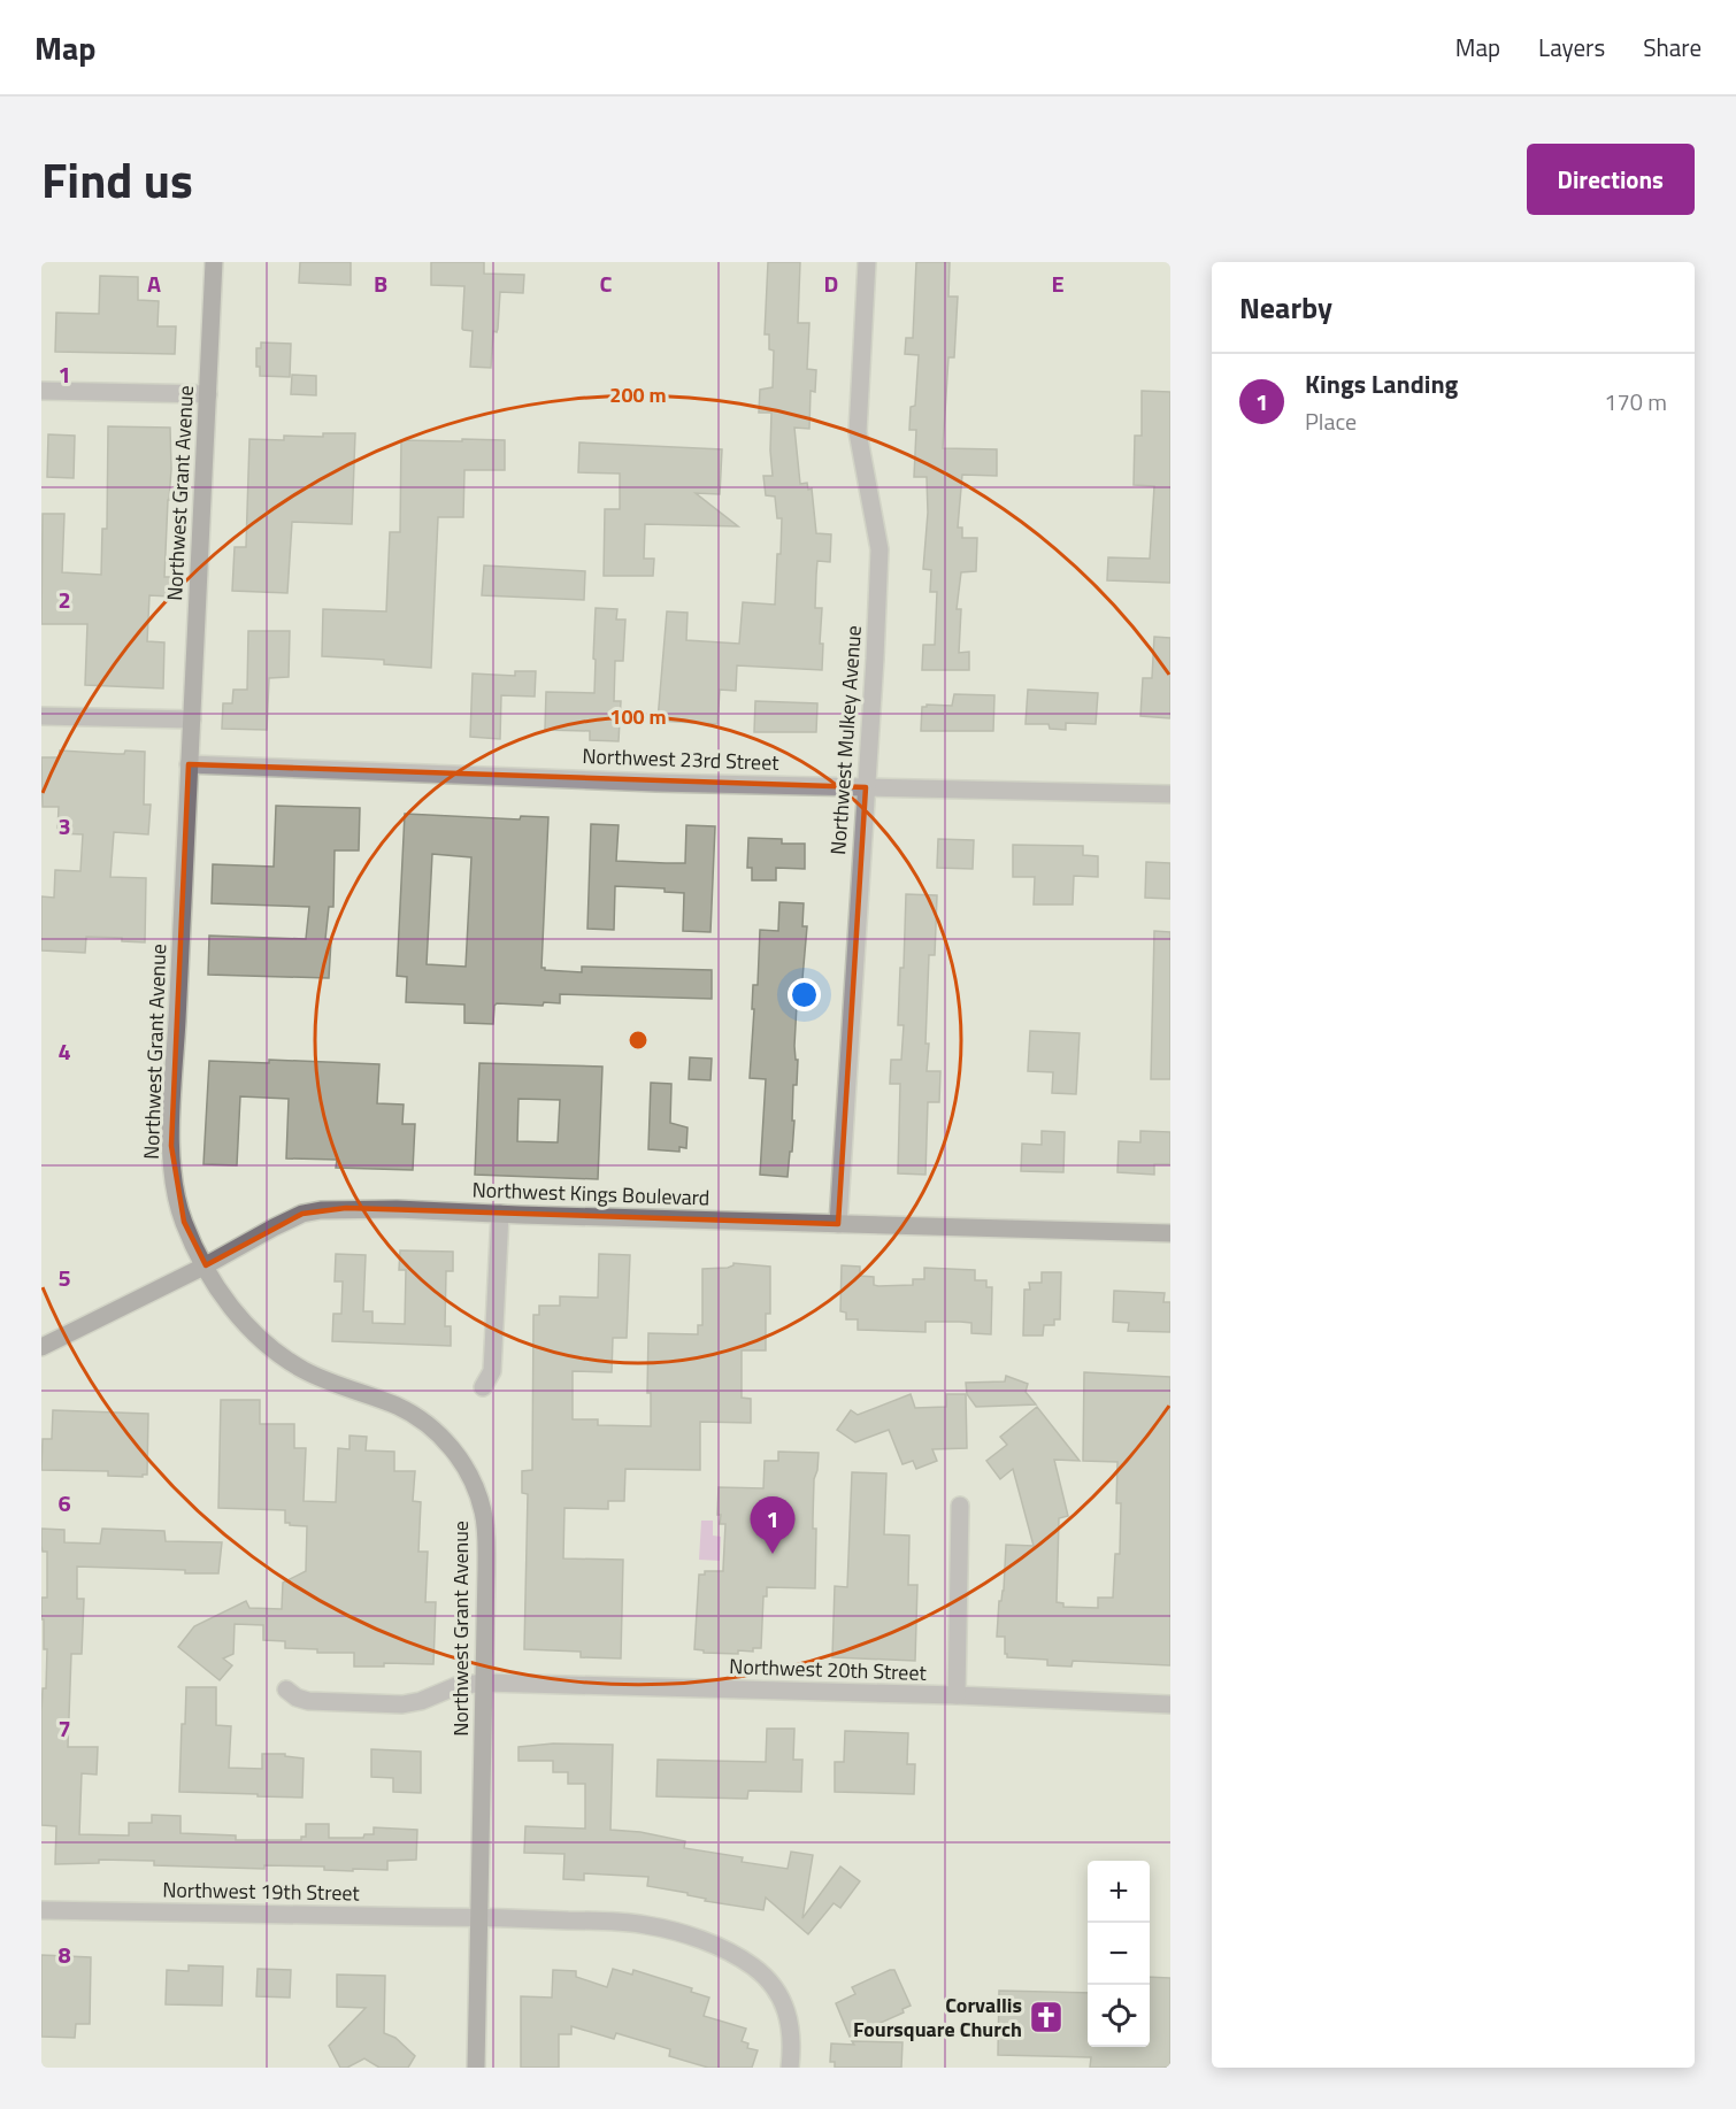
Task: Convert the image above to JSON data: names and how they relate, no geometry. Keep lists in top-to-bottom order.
{
  "streets": {
    "main road": ["Northwest Grant Avenue", "Northwest Kings Boulevard"],
    "street": [
      "Northwest Mulkey Avenue",
      "Northwest 23rd Street",
      "Northwest 20th Street",
      "Northwest 19th Street"
    ]
  },
  "crossings": [
    ["Northwest Grant Avenue", "Northwest 23rd Street"],
    ["Northwest Grant Avenue", "Northwest Kings Boulevard"],
    ["Northwest Grant Avenue", "Northwest 20th Street"],
    ["Northwest Grant Avenue", "Northwest 19th Street"],
    ["Northwest Mulkey Avenue", "Northwest 23rd Street"],
    ["Northwest Mulkey Avenue", "Northwest Kings Boulevard"]
  ],
  "places": {
    "church": ["Corvallis Foursquare Church"]
  },
  "page": {
    "header": "Map",
    "nav": ["Map", "Layers", "Share"],
    "title": "Find us",
    "buttons": "Directions",
    "heading": "Nearby",
    "list": [
      {
        "mark": "1",
        "name": "Kings Landing",
        "note": "Place",
        "value": "170 m"
      }
    ],
    "pins": "1",
    "map_buttons": ["+", "−"]
  },
  "grid": {
    "columns": [
      "A",
      "B",
      "C",
      "D",
      "E"
    ],
    "rows": [
      "1",
      "2",
      "3",
      "4",
      "5",
      "6",
      "7",
      "8"
    ]
  },
  "rings": ["200 m", "100 m"]
}
